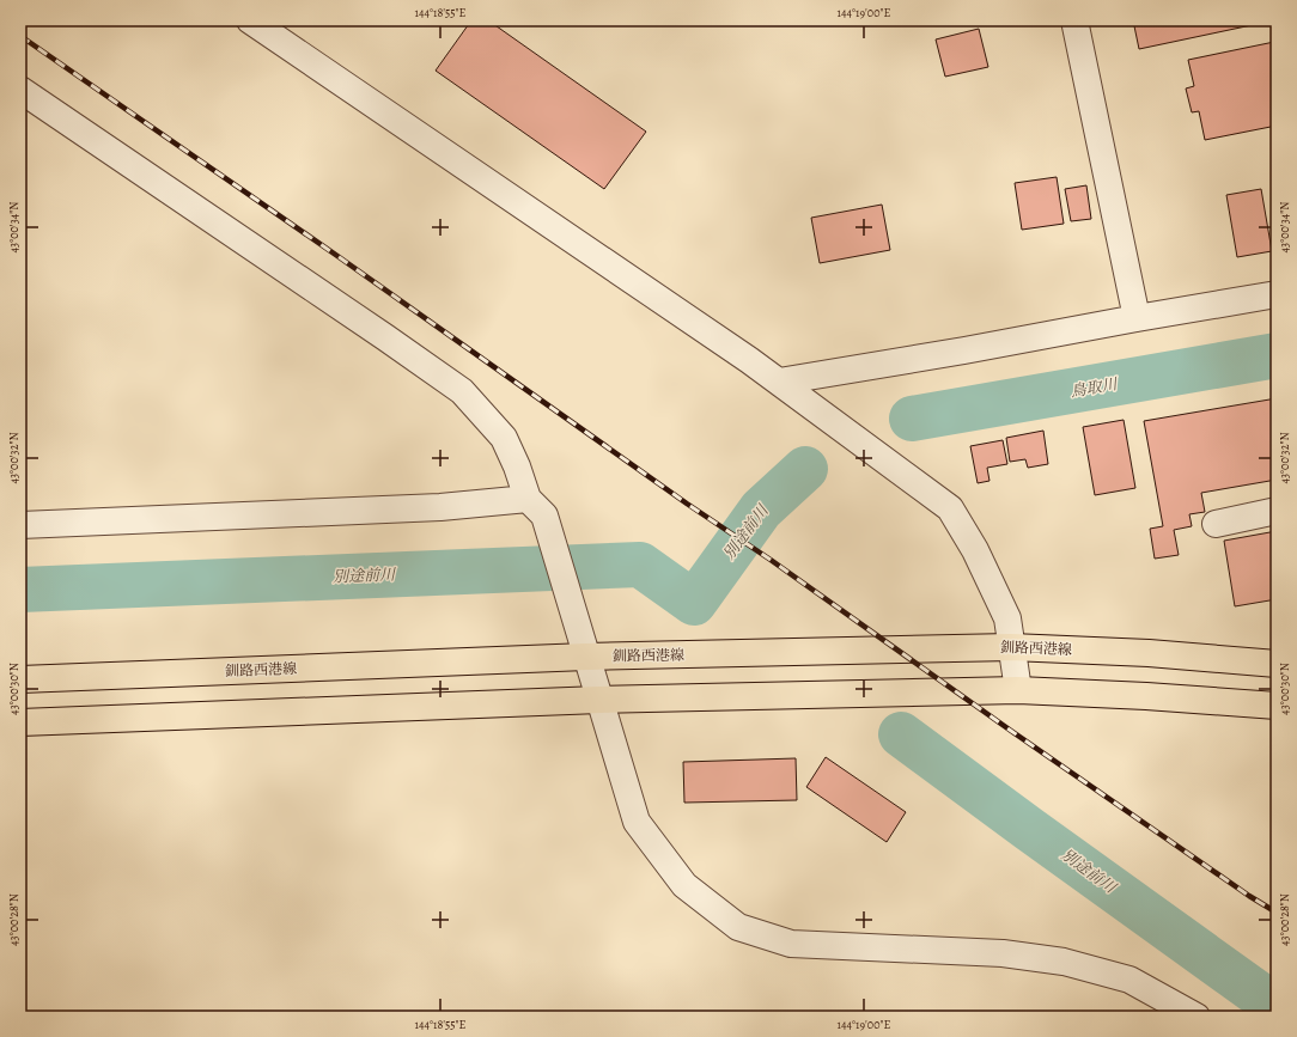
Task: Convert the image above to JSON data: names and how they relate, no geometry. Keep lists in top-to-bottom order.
{
  "streets": {
    "main road": ["釧路西港線"]
  },
  "water": ["鳥取川", "別途前川"],
  "coordinates": [
    "144°18'55\"E",
    "144°19'00\"E",
    "43°00'34\"N",
    "43°00'32\"N",
    "43°00'30\"N",
    "43°00'28\"N"
  ]
}
